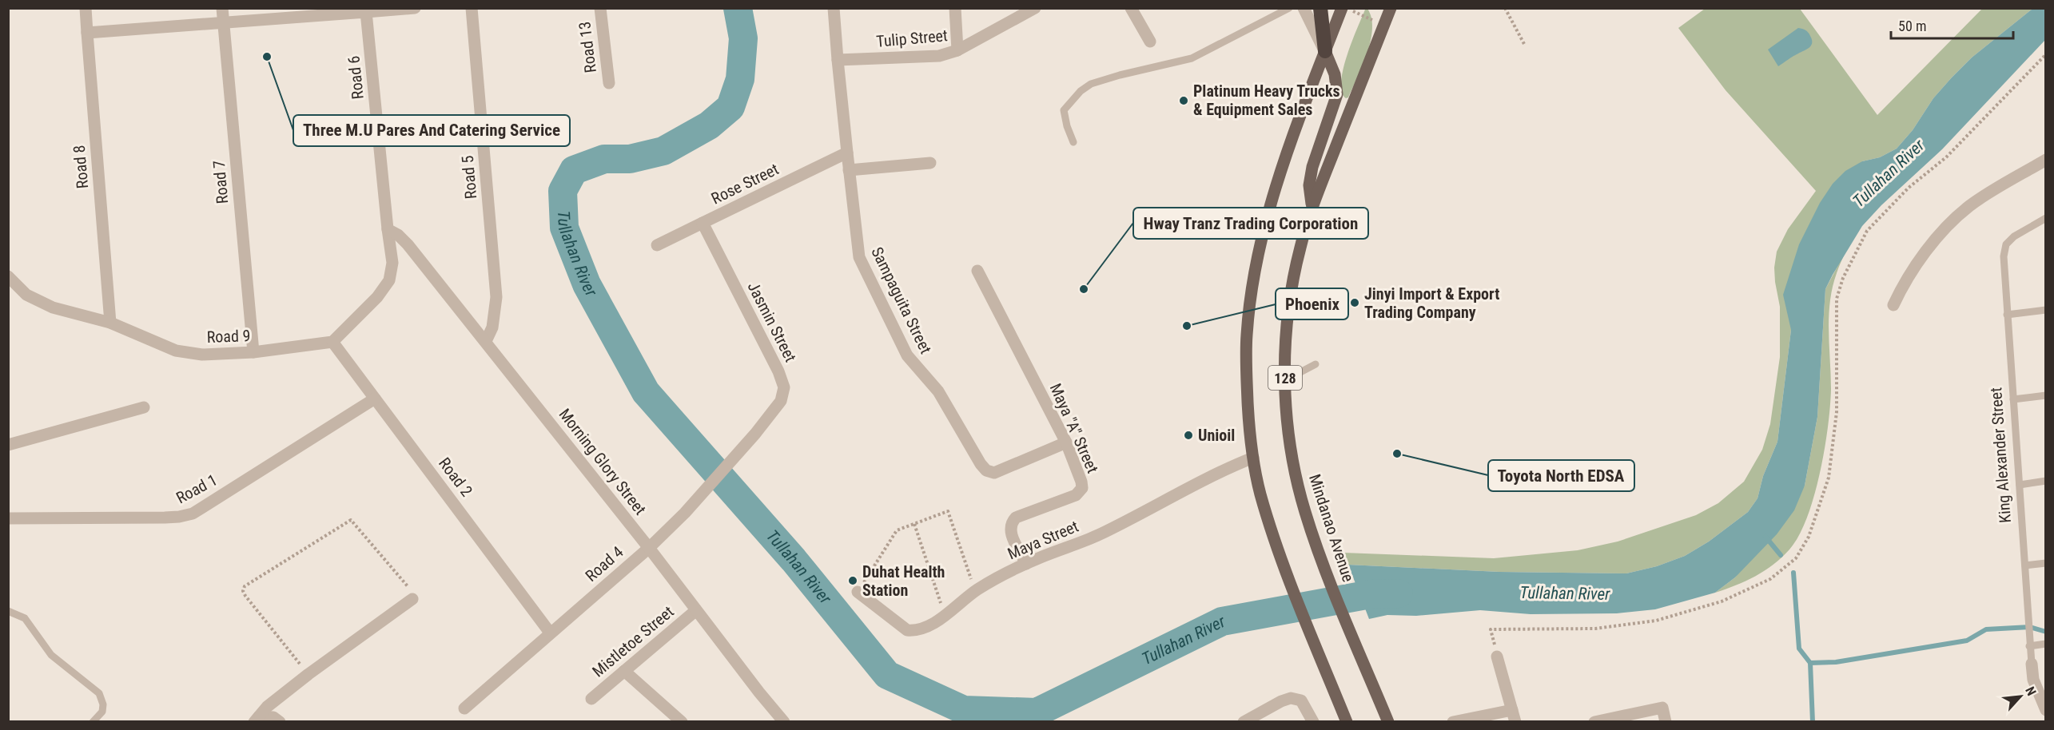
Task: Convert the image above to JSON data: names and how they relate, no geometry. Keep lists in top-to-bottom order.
{
  "streets": {
    "main road": ["128", "Mindanao Avenue"],
    "street": [
      "Tulip Street",
      "Road 13",
      "Road 6",
      "Road 8",
      "Road 5",
      "Road 7",
      "Rose Street",
      "Sampaguita Street",
      "Jasmin Street",
      "Road 9",
      "Maya \"A\" Street",
      "King Alexander Street",
      "Morning Glory Street",
      "Road 2",
      "Road 1",
      "Maya Street",
      "Road 4",
      "Mistletoe Street"
    ]
  },
  "crossings": [
    ["Tulip Street", "Sampaguita Street"],
    ["Road 6", "Morning Glory Street"],
    ["Road 8", "Road 9"],
    ["Road 5", "Morning Glory Street"],
    ["Road 7", "Road 9"],
    ["Rose Street", "Sampaguita Street"],
    ["Rose Street", "Jasmin Street"],
    ["Sampaguita Street", "Maya \"A\" Street"],
    ["Jasmin Street", "Road 4"],
    ["Road 9", "Road 2"],
    ["128", "Maya Street"],
    ["Maya \"A\" Street", "Maya Street"],
    ["Morning Glory Street", "Road 4"],
    ["Morning Glory Street", "Mistletoe Street"],
    ["Road 2", "Road 1"],
    ["Road 2", "Road 4"]
  ],
  "water": ["Tullahan River"],
  "places": [
    "Three M.U Pares And Catering Service",
    "Platinum Heavy Trucks & Equipment Sales",
    "Hway Tranz Trading Corporation",
    "Jinyi Import & Export Trading Company",
    "Phoenix",
    "Unioil",
    "Toyota North EDSA",
    "Duhat Health Station"
  ],
  "scale_bar": "50 m",
  "north": "top right"
}
